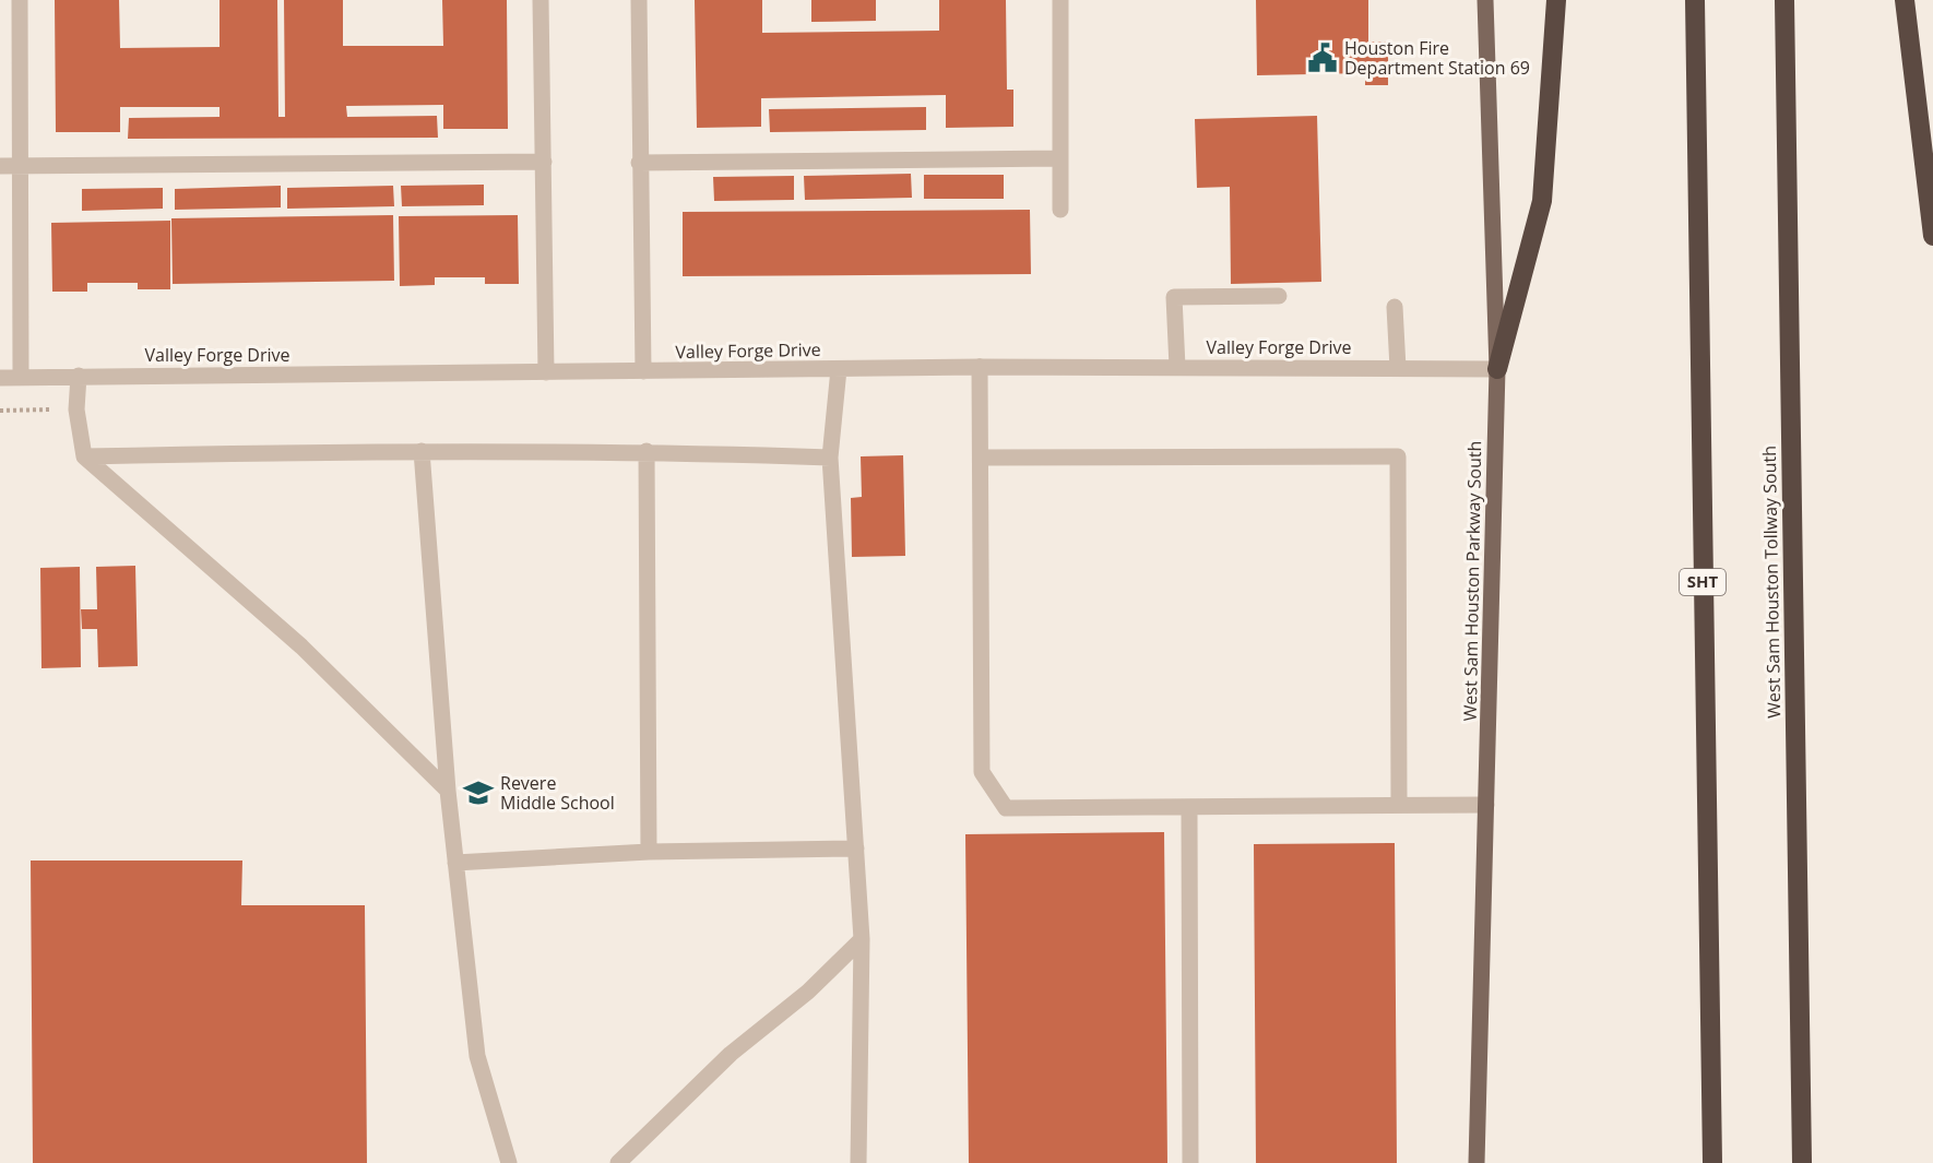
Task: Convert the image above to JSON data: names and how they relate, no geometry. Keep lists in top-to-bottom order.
{
  "streets": {
    "highway": ["SHT", "West Sam Houston Tollway South"],
    "main road": ["West Sam Houston Parkway South"],
    "street": ["Valley Forge Drive"]
  },
  "crossings": [
    ["Valley Forge Drive", "West Sam Houston Parkway South"]
  ],
  "places": {
    "public building": ["Houston Fire Department Station 69"],
    "school or university": ["Revere Middle School"]
  }
}
